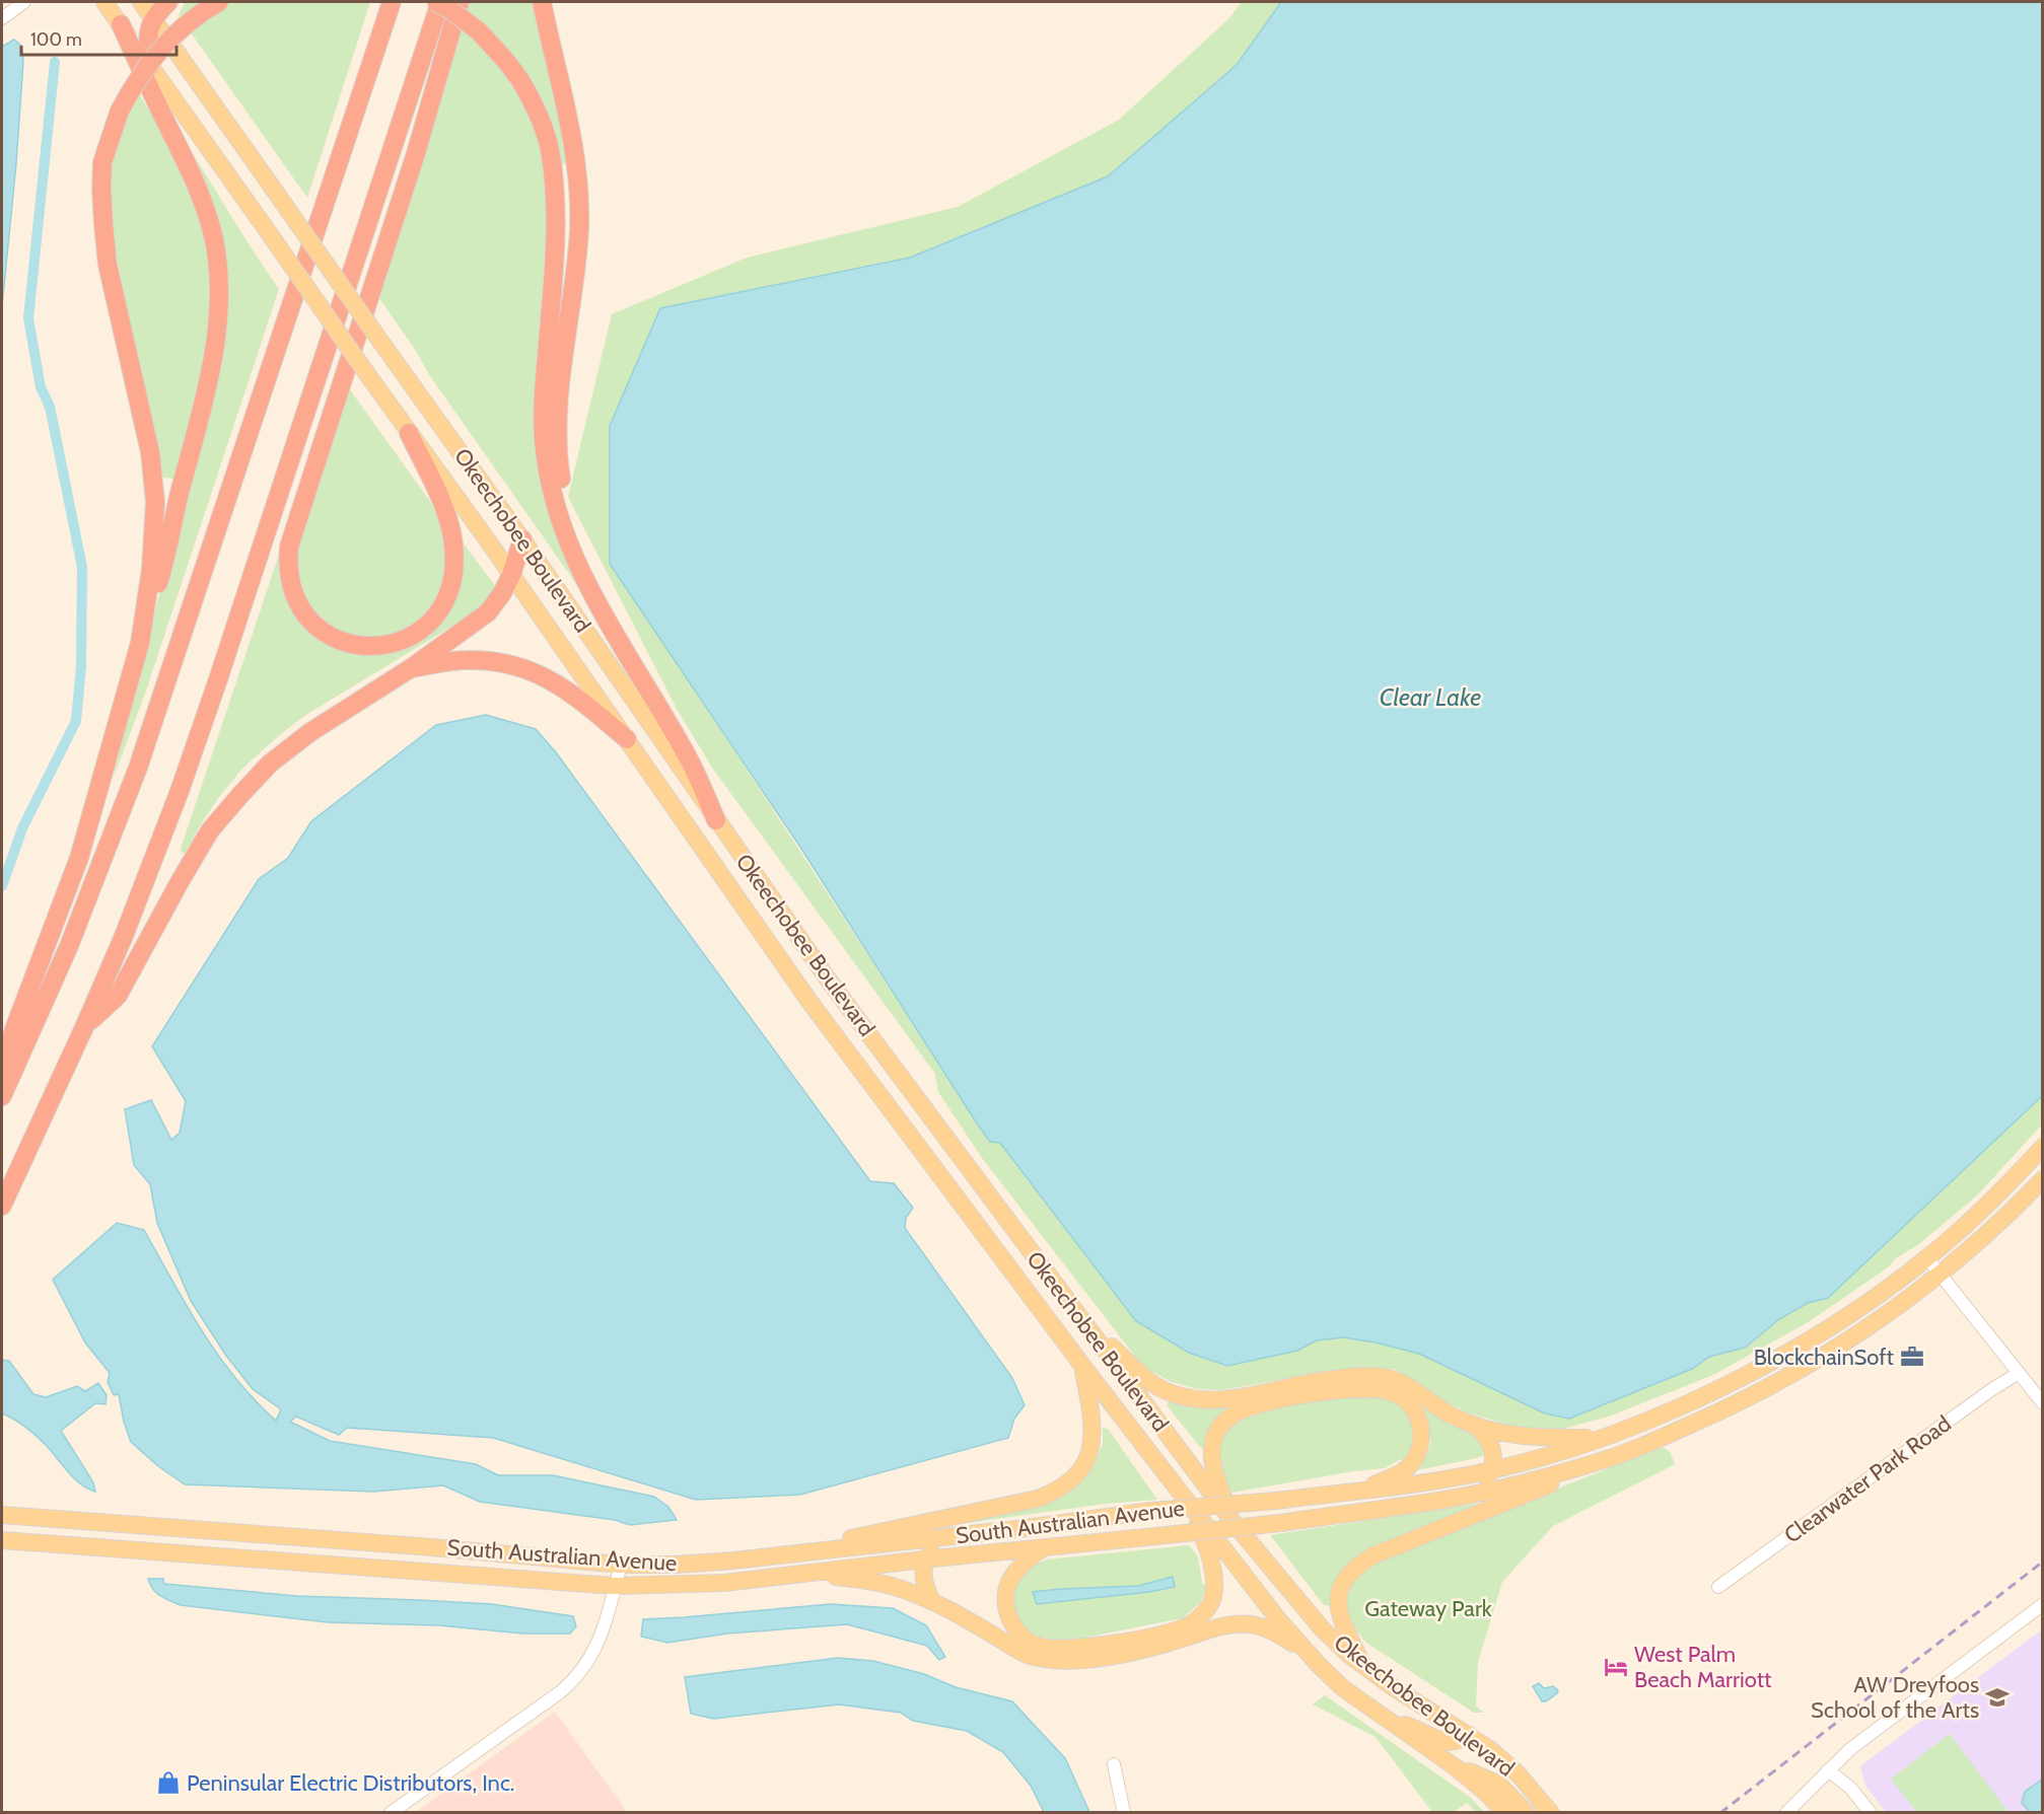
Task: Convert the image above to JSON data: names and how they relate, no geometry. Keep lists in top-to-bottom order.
{
  "streets": {
    "main road": ["Okeechobee Boulevard", "South Australian Avenue"],
    "street": ["Clearwater Park Road"]
  },
  "water": ["Clear Lake"],
  "parks": ["Gateway Park"],
  "places": {
    "office": ["BlockchainSoft"],
    "hotel": ["West Palm Beach Marriott"],
    "school or university": ["AW Dreyfoos School of the Arts"],
    "shop": ["Peninsular Electric Distributors, Inc."]
  },
  "scale_bar": "100 m"
}
